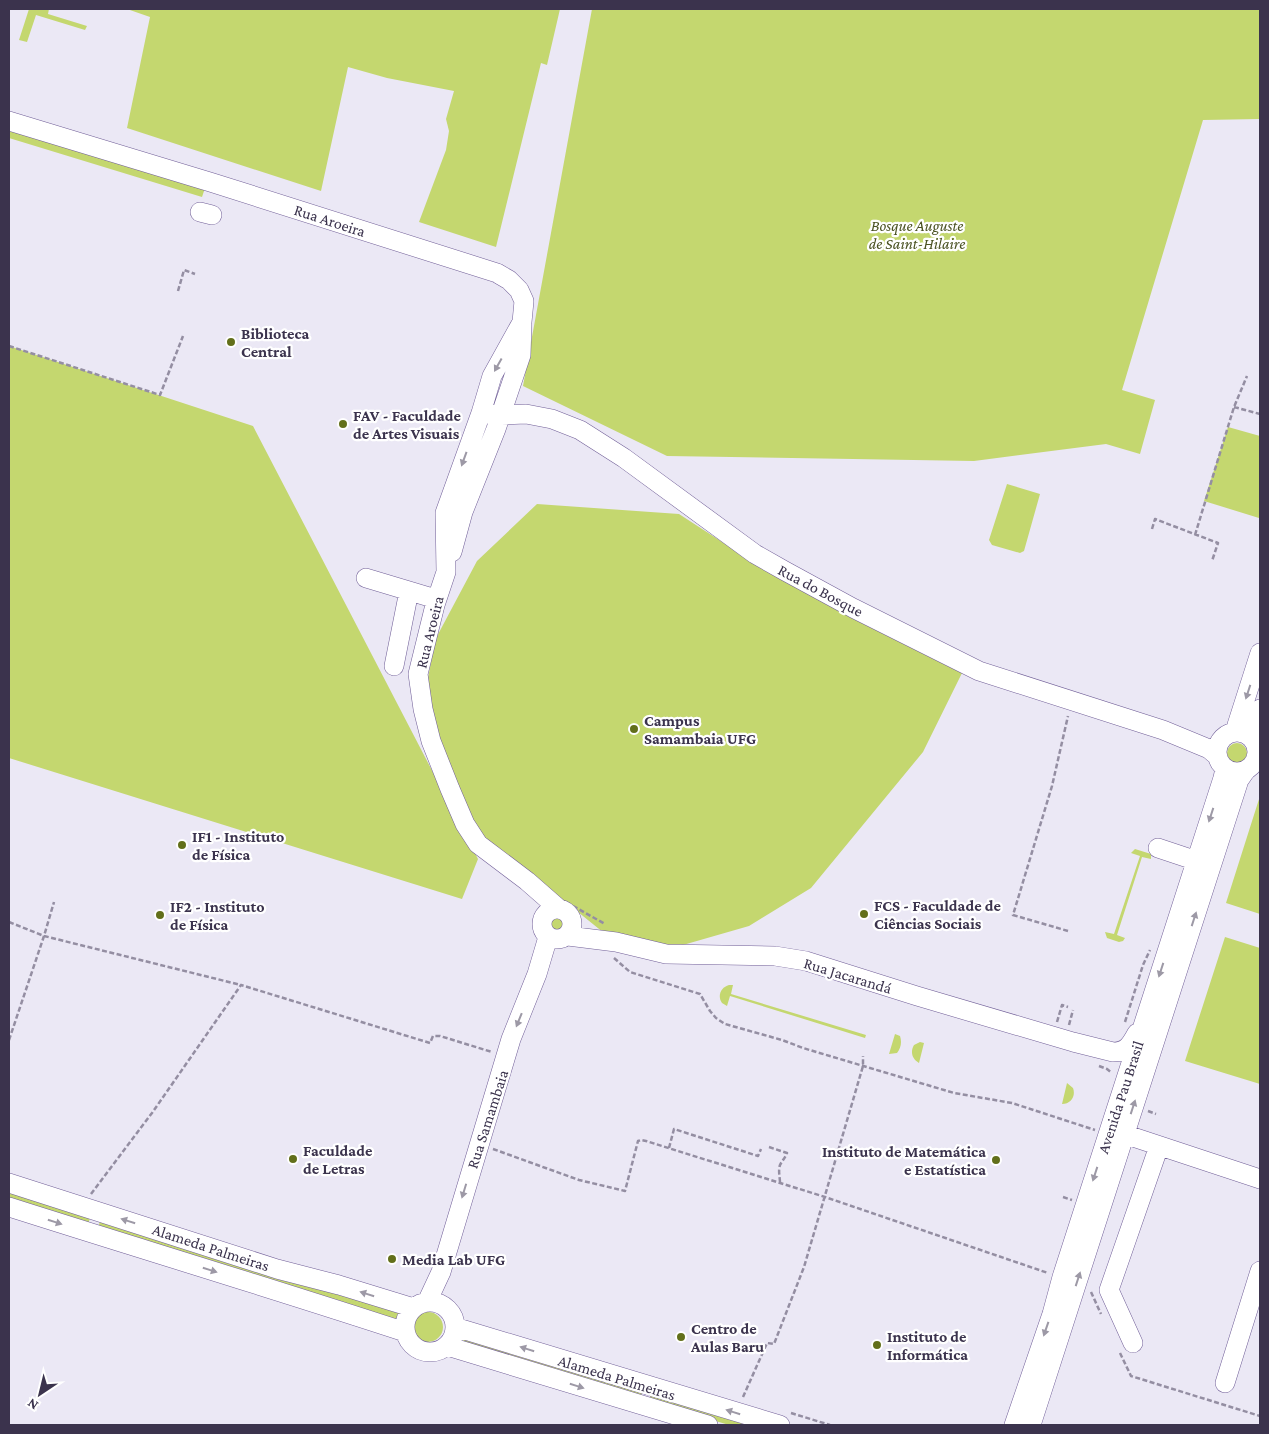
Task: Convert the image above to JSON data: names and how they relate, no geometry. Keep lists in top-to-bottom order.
{
  "streets": {
    "street": [
      "Rua Aroeira",
      "Rua do Bosque",
      "Rua Jacarandá",
      "Avenida Pau Brasil",
      "Rua Samambaia",
      "Alameda Palmeiras"
    ]
  },
  "crossings": [
    ["Rua Aroeira", "Rua Samambaia"],
    ["Rua do Bosque", "Avenida Pau Brasil"],
    ["Rua Samambaia", "Alameda Palmeiras"]
  ],
  "one_way": ["Rua Samambaia"],
  "parks": ["Bosque Auguste de Saint-Hilaire"],
  "places": [
    "Biblioteca Central",
    "FAV - Faculdade de Artes Visuais",
    "Campus Samambaia UFG",
    "IF1 - Instituto de Física",
    "FCS - Faculdade de Ciências Sociais",
    "IF2 - Instituto de Física",
    "Faculdade de Letras",
    "Instituto de Matemática e Estatística",
    "Media Lab UFG",
    "Centro de Aulas Baru",
    "Instituto de Informática"
  ],
  "north": "bottom left"
}
